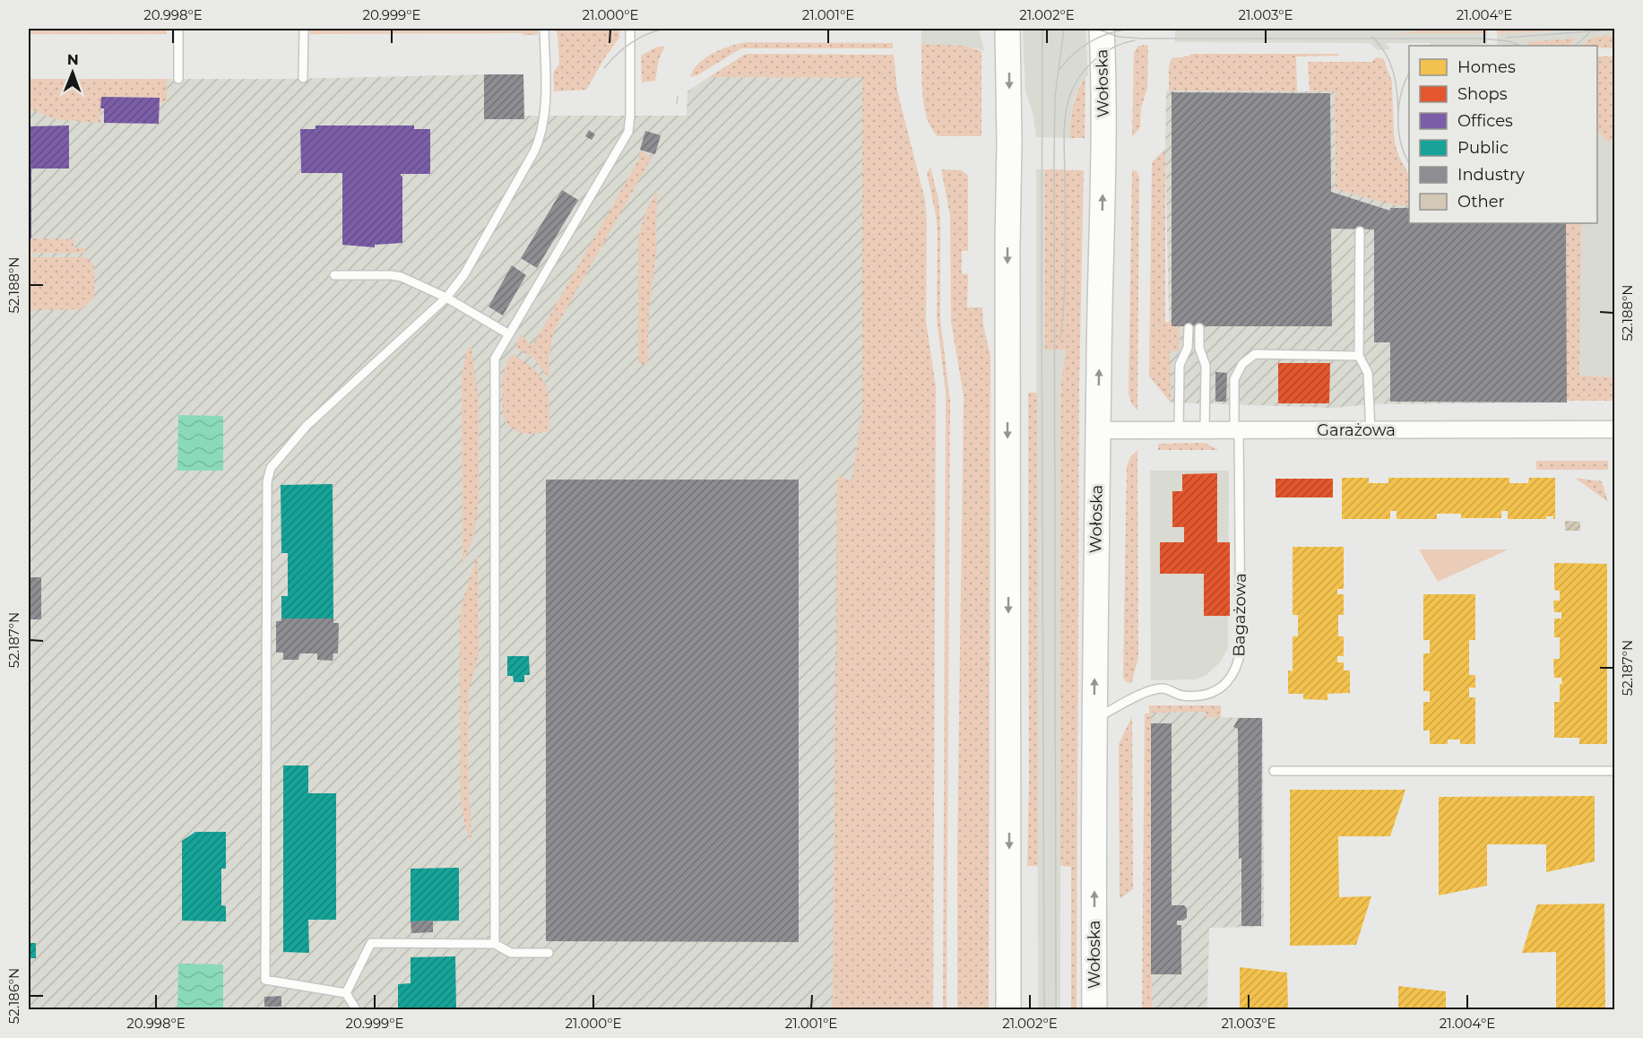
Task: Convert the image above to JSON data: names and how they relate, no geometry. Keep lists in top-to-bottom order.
{
  "streets": {
    "main road": ["Wołoska"],
    "street": ["Garażowa"],
    "lane": ["Bagażowa"]
  },
  "crossings": [
    ["Wołoska", "Garażowa"],
    ["Wołoska", "Bagażowa"],
    ["Garażowa", "Bagażowa"]
  ],
  "legend": [
    "Homes",
    "Shops",
    "Offices",
    "Public",
    "Industry",
    "Other"
  ],
  "north": "top",
  "coordinates": [
    "20.998°E",
    "20.999°E",
    "21.000°E",
    "21.001°E",
    "21.002°E",
    "21.003°E",
    "21.004°E",
    "52.188°N",
    "52.187°N",
    "52.186°N"
  ]
}
